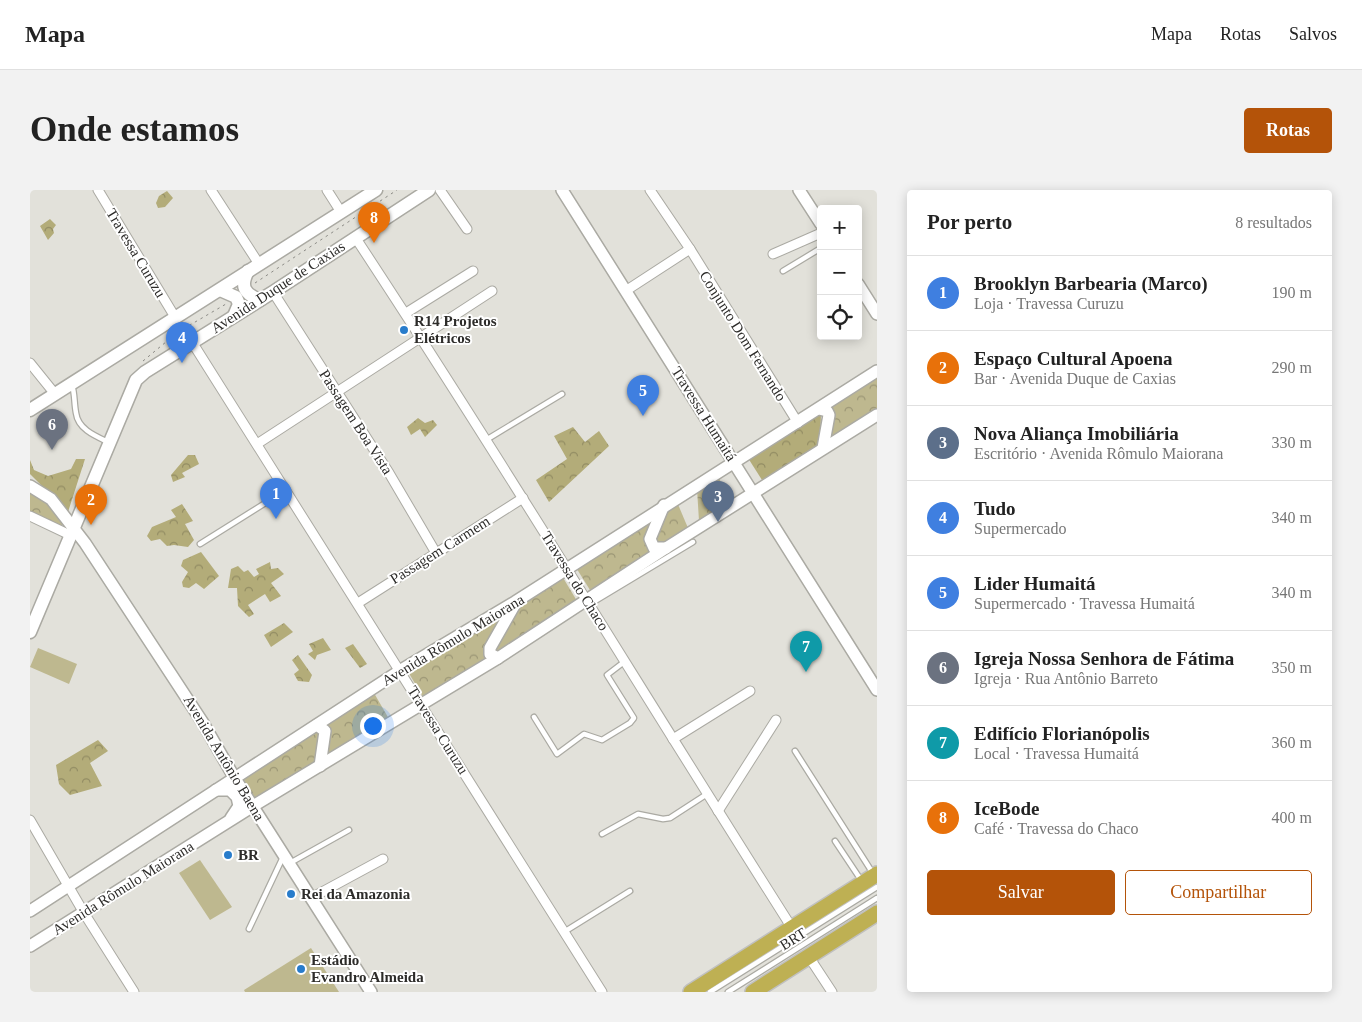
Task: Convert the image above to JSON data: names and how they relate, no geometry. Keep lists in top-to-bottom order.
{
  "streets": {
    "main road": ["Avenida Duque de Caxias"],
    "street": [
      "Travessa Curuzu",
      "Conjunto Dom Fernando",
      "Travessa Humaitá",
      "Passagem Boa Vista",
      "Passagem Carmem",
      "Travessa do Chaco",
      "Avenida Rômulo Maiorana",
      "Avenida Antônio Baena"
    ],
    "lane": ["BRT"]
  },
  "crossings": [
    ["Travessa Curuzu", "Avenida Duque de Caxias"],
    ["Travessa Curuzu", "Passagem Carmem"],
    ["Travessa Curuzu", "Avenida Rômulo Maiorana"],
    ["Avenida Duque de Caxias", "Passagem Boa Vista"],
    ["Avenida Duque de Caxias", "Travessa do Chaco"],
    ["Conjunto Dom Fernando", "Avenida Rômulo Maiorana"],
    ["Travessa Humaitá", "Avenida Rômulo Maiorana"],
    ["Passagem Boa Vista", "Passagem Carmem"],
    ["Passagem Carmem", "Travessa do Chaco"],
    ["Travessa do Chaco", "Avenida Rômulo Maiorana"],
    ["Avenida Rômulo Maiorana", "Avenida Antônio Baena"]
  ],
  "places": [
    "R14 Projetos Elétricos",
    "BR",
    "Rei da Amazonia",
    "Estádio Evandro Almeida"
  ],
  "page": {
    "header": "Mapa",
    "nav": ["Mapa", "Rotas", "Salvos"],
    "buttons": [
      "Rotas",
      ["Salvar", "Compartilhar"]
    ],
    "title": "Onde estamos",
    "heading": ["Por perto", "8 resultados"],
    "pins": [
      "8",
      "4",
      "5",
      "6",
      "1",
      "3",
      "2",
      "7"
    ],
    "map_buttons": ["+", "−"],
    "list": [
      {
        "mark": "1",
        "name": "Brooklyn Barbearia (Marco)",
        "note": "Loja · Travessa Curuzu",
        "value": "190 m"
      },
      {
        "mark": "2",
        "name": "Espaço Cultural Apoena",
        "note": "Bar · Avenida Duque de Caxias",
        "value": "290 m"
      },
      {
        "mark": "3",
        "name": "Nova Aliança Imobiliária",
        "note": "Escritório · Avenida Rômulo Maiorana",
        "value": "330 m"
      },
      {
        "mark": "4",
        "name": "Tudo",
        "note": "Supermercado",
        "value": "340 m"
      },
      {
        "mark": "5",
        "name": "Lider Humaitá",
        "note": "Supermercado · Travessa Humaitá",
        "value": "340 m"
      },
      {
        "mark": "6",
        "name": "Igreja Nossa Senhora de Fátima",
        "note": "Igreja · Rua Antônio Barreto",
        "value": "350 m"
      },
      {
        "mark": "7",
        "name": "Edifício Florianópolis",
        "note": "Local · Travessa Humaitá",
        "value": "360 m"
      },
      {
        "mark": "8",
        "name": "IceBode",
        "note": "Café · Travessa do Chaco",
        "value": "400 m"
      }
    ]
  }
}
